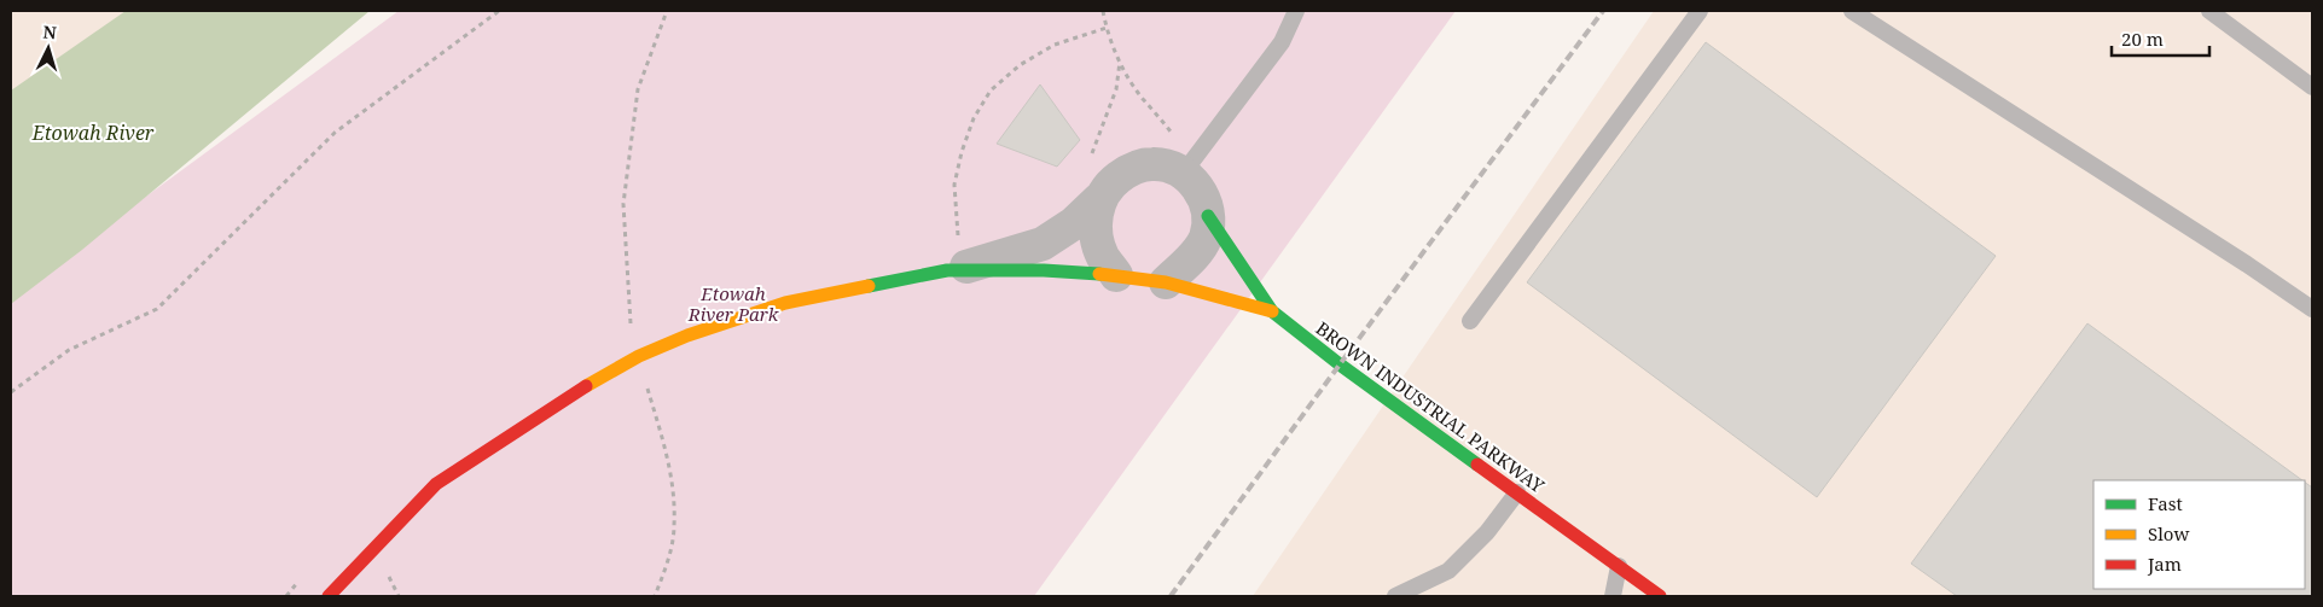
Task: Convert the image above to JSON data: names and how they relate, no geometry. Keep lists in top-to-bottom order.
{
  "streets": {
    "street": ["BROWN INDUSTRIAL PARKWAY"]
  },
  "water": ["Etowah River"],
  "parks": ["Etowah River Park"],
  "legend": ["Fast", "Slow", "Jam"],
  "scale_bar": "20 m",
  "north": "top"
}
